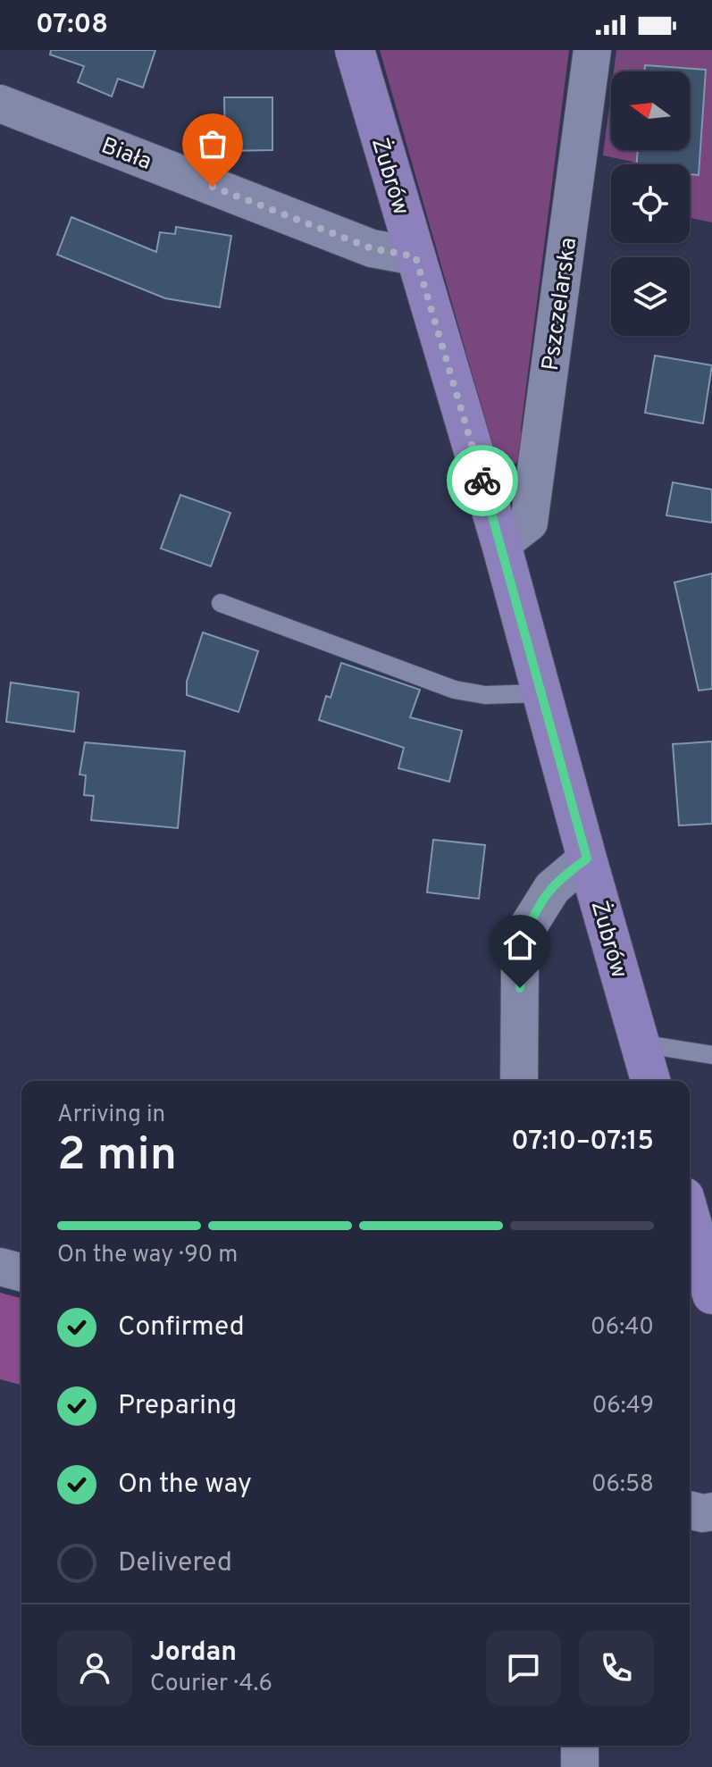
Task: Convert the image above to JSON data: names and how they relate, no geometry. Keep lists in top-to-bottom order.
{
  "streets": {
    "main road": ["Żubrów"],
    "street": ["Biała", "Pszczelarska"]
  },
  "crossings": [
    ["Biała", "Żubrów"],
    ["Żubrów", "Pszczelarska"]
  ],
  "north": "left",
  "page": {
    "status": "07:08",
    "heading": ["2 min", "Arriving in", "07:10–07:15"],
    "panel": ["Jordan", "Courier · 4.6"],
    "bar": "On the way · 90 m",
    "list": [
      ["Confirmed", "06:40"],
      ["Preparing", "06:49"],
      ["On the way", "06:58"],
      "Delivered"
    ]
  }
}
